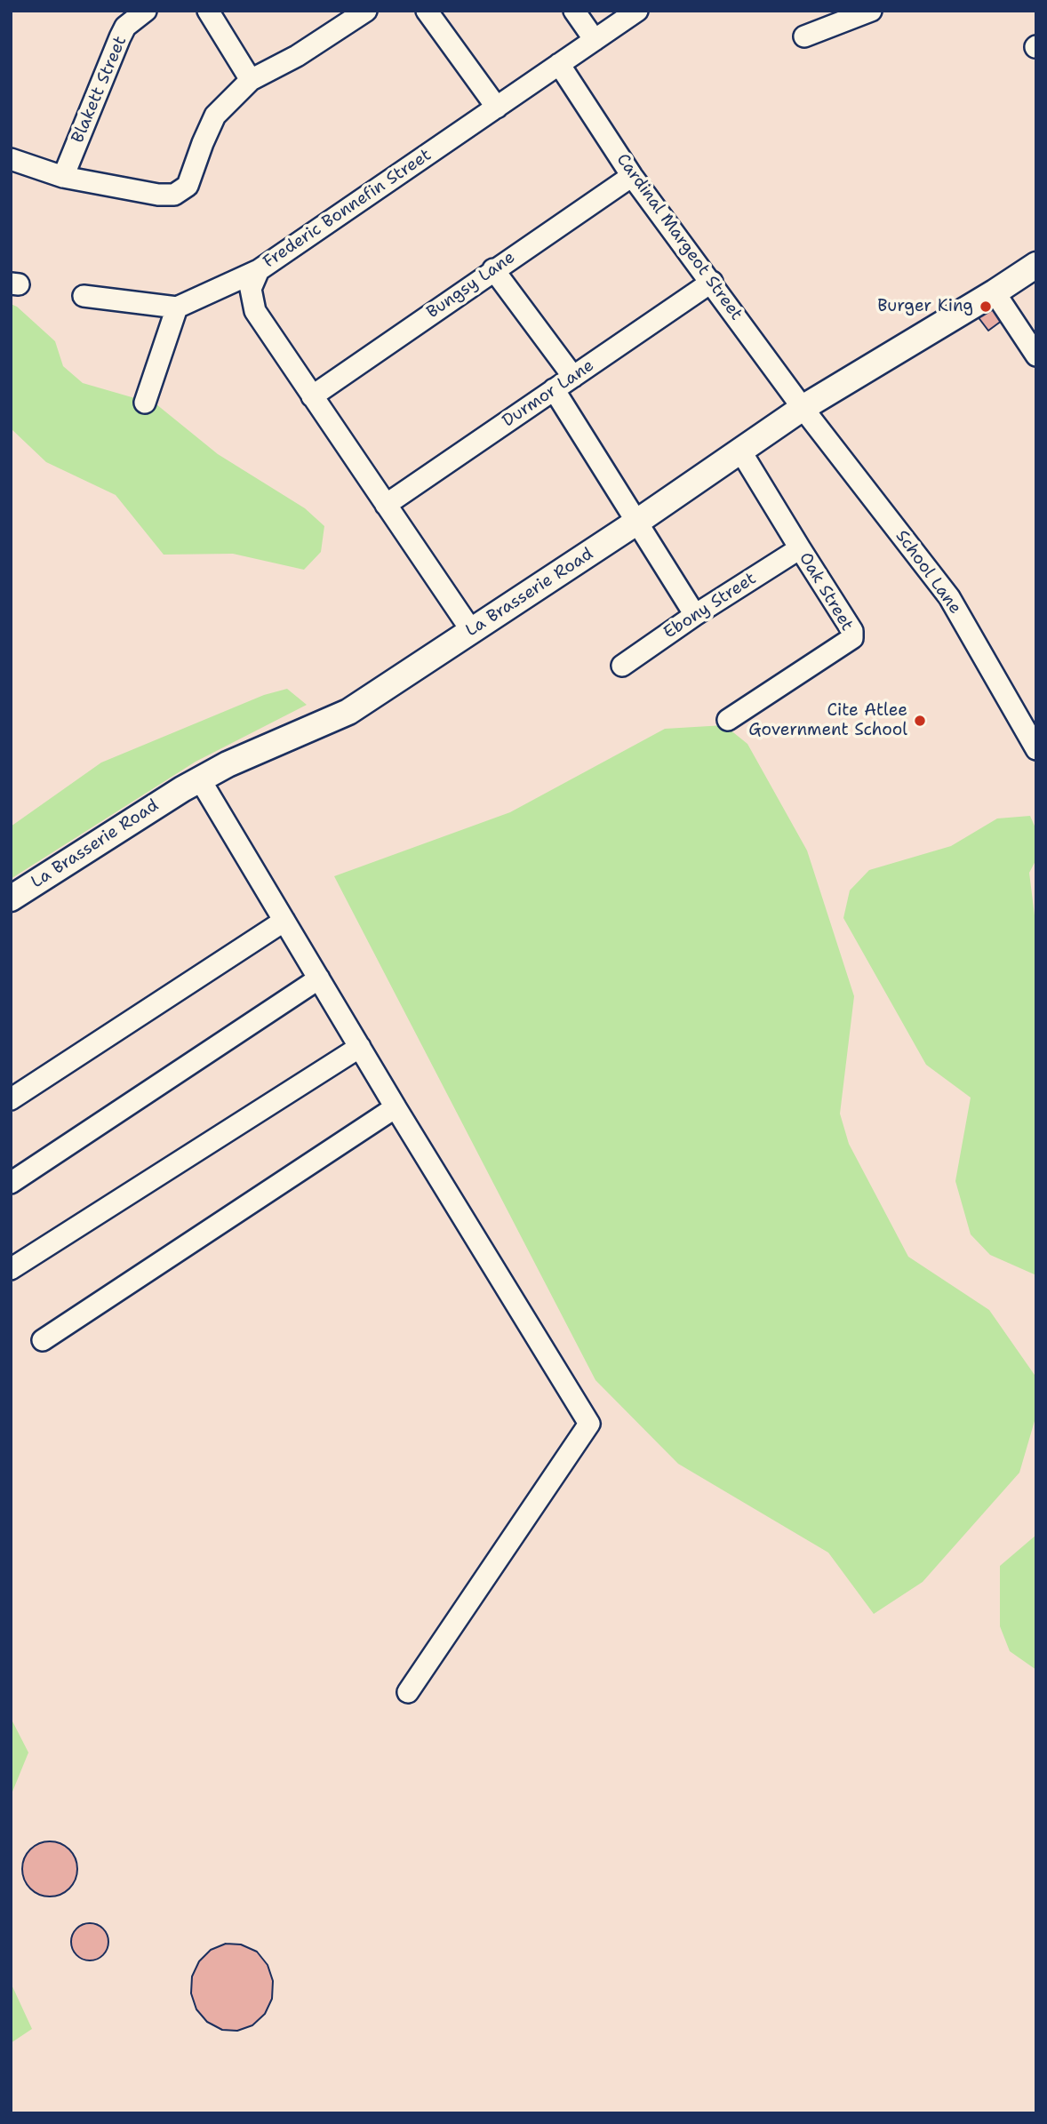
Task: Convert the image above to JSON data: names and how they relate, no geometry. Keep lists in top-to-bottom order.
{
  "streets": {
    "main road": ["La Brasserie Road"],
    "street": [
      "Blakett Street",
      "Frederic Bonnefin Street",
      "Cardinal Margeot Street",
      "Bungsy Lane",
      "Durmor Lane",
      "School Lane",
      "Oak Street",
      "Ebony Street"
    ]
  },
  "crossings": [
    ["Frederic Bonnefin Street", "Cardinal Margeot Street"],
    ["Frederic Bonnefin Street", "Bungsy Lane"],
    ["Frederic Bonnefin Street", "Durmor Lane"],
    ["Frederic Bonnefin Street", "La Brasserie Road"],
    ["Cardinal Margeot Street", "Bungsy Lane"],
    ["Cardinal Margeot Street", "Durmor Lane"],
    ["Cardinal Margeot Street", "School Lane"],
    ["Cardinal Margeot Street", "La Brasserie Road"],
    ["School Lane", "La Brasserie Road"],
    ["Oak Street", "La Brasserie Road"],
    ["Oak Street", "Ebony Street"]
  ],
  "places": ["Burger King", "Cite Atlee Government School"]
}
